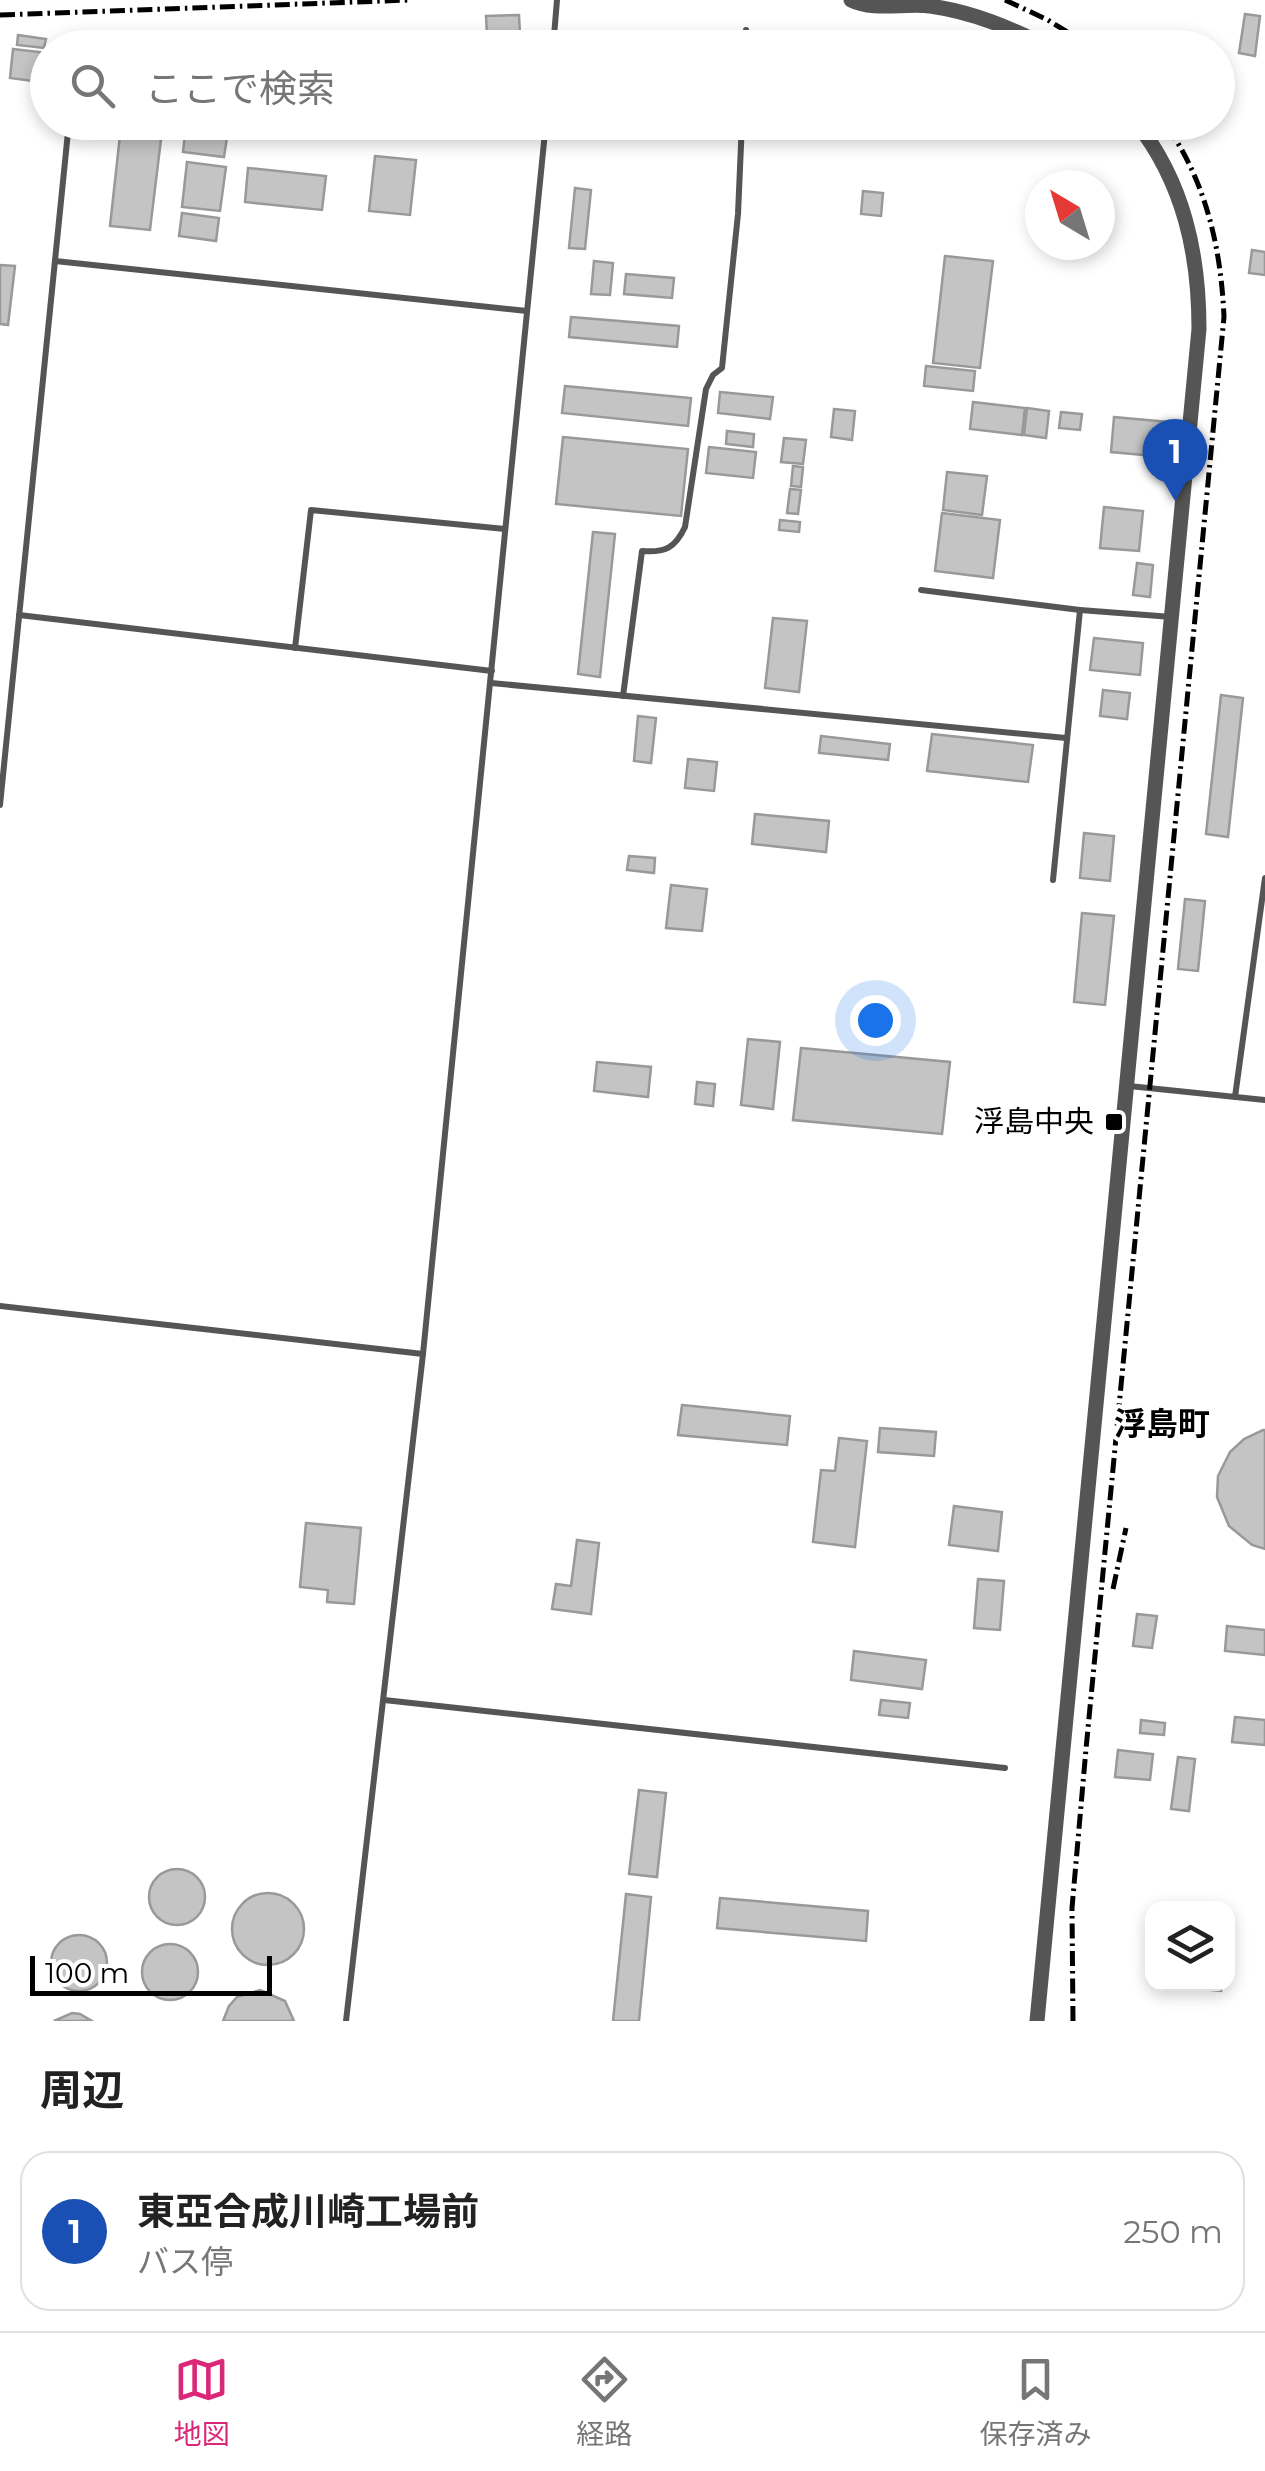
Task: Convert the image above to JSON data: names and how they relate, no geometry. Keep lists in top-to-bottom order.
{
  "districts": ["浮島町"],
  "places": {
    "transit": ["浮島中央"]
  },
  "scale_bar": "100 m",
  "north": "top left",
  "page": {
    "search": "ここで検索",
    "pins": "1",
    "scale": "100 m",
    "heading": "周辺",
    "list": [
      {
        "mark": "1",
        "name": "東亞合成川崎工場前",
        "note": "バス停",
        "value": "250 m"
      }
    ],
    "nav": ["地図", "経路", "保存済み"]
  }
}
